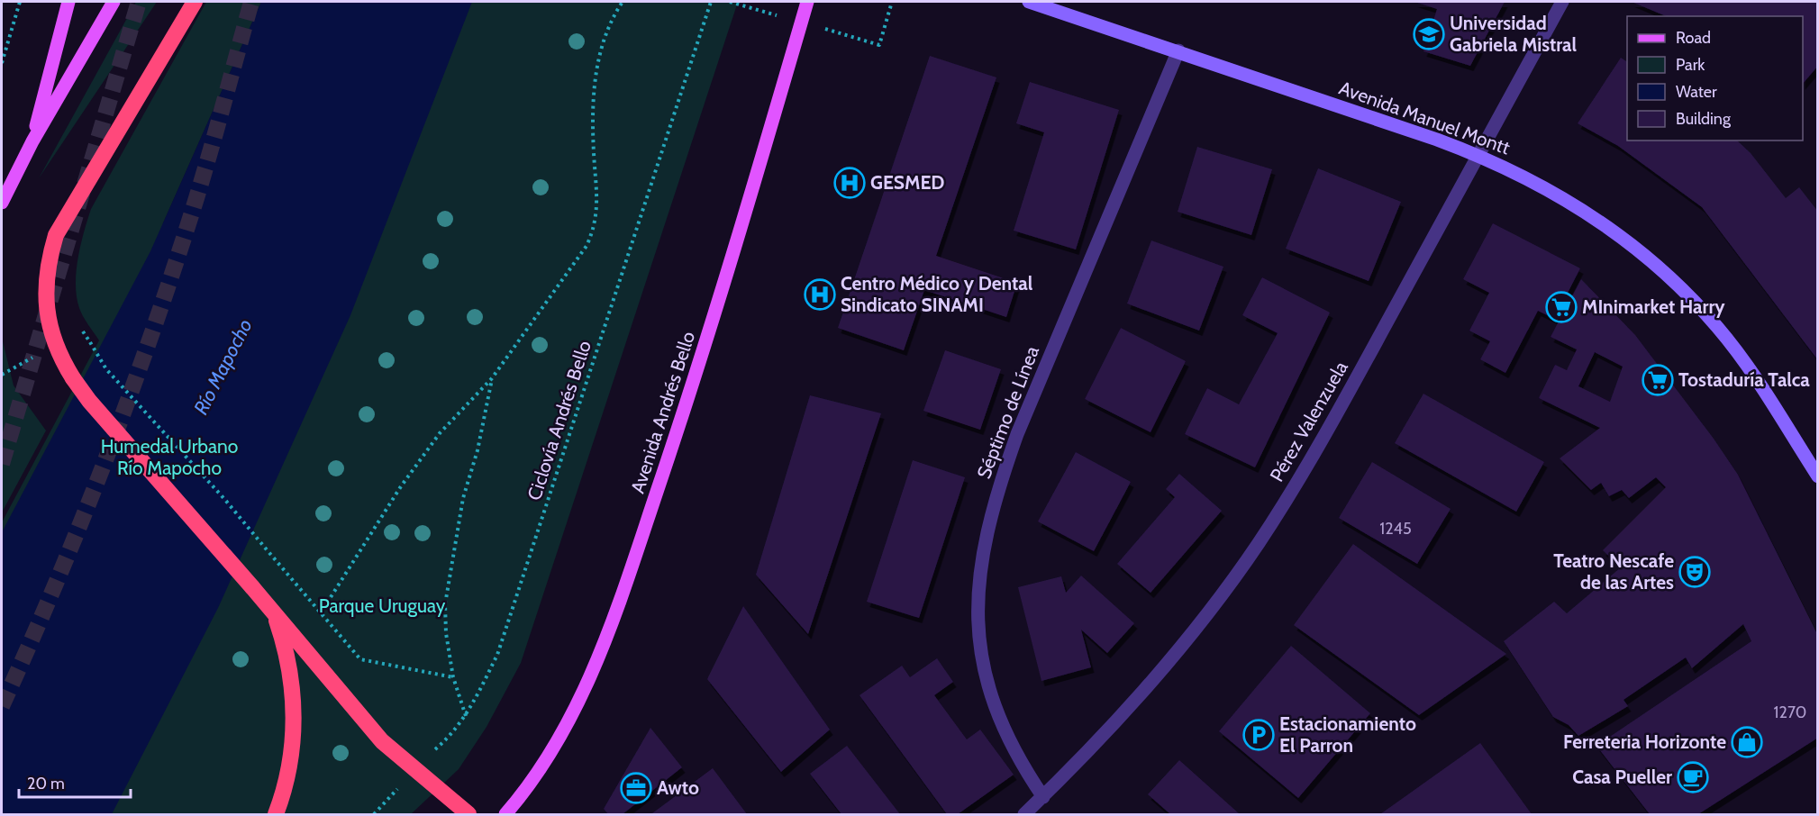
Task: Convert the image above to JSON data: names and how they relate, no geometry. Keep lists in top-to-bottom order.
{
  "streets": {
    "main road": ["Avenida Andrés Bello"],
    "street": ["Avenida Manuel Montt", "Séptimo de Línea", "Pérez Valenzuela"],
    "path": ["Ciclovía Andrés Bello"]
  },
  "crossings": [
    ["Avenida Manuel Montt", "Séptimo de Línea"],
    ["Avenida Manuel Montt", "Pérez Valenzuela"],
    ["Séptimo de Línea", "Pérez Valenzuela"]
  ],
  "water": ["Río Mapocho"],
  "parks": ["Humedal Urbano Río Mapocho", "Parque Uruguay"],
  "places": {
    "school or university": ["Universidad Gabriela Mistral"],
    "hospital": ["GESMED", "Centro Médico y Dental Sindicato SINAMI"],
    "supermarket": ["MInimarket Harry", "Tostaduría Talca"],
    "theatre": ["Teatro Nescafe de las Artes"],
    "parking": ["Estacionamiento El Parron"],
    "shop": ["Ferreteria Horizonte"],
    "cafe": ["Casa Pueller"],
    "office": ["Awto"]
  },
  "house_numbers": ["1245", "1270"],
  "legend": [
    "Road",
    "Park",
    "Water",
    "Building"
  ],
  "scale_bar": "20 m"
}
